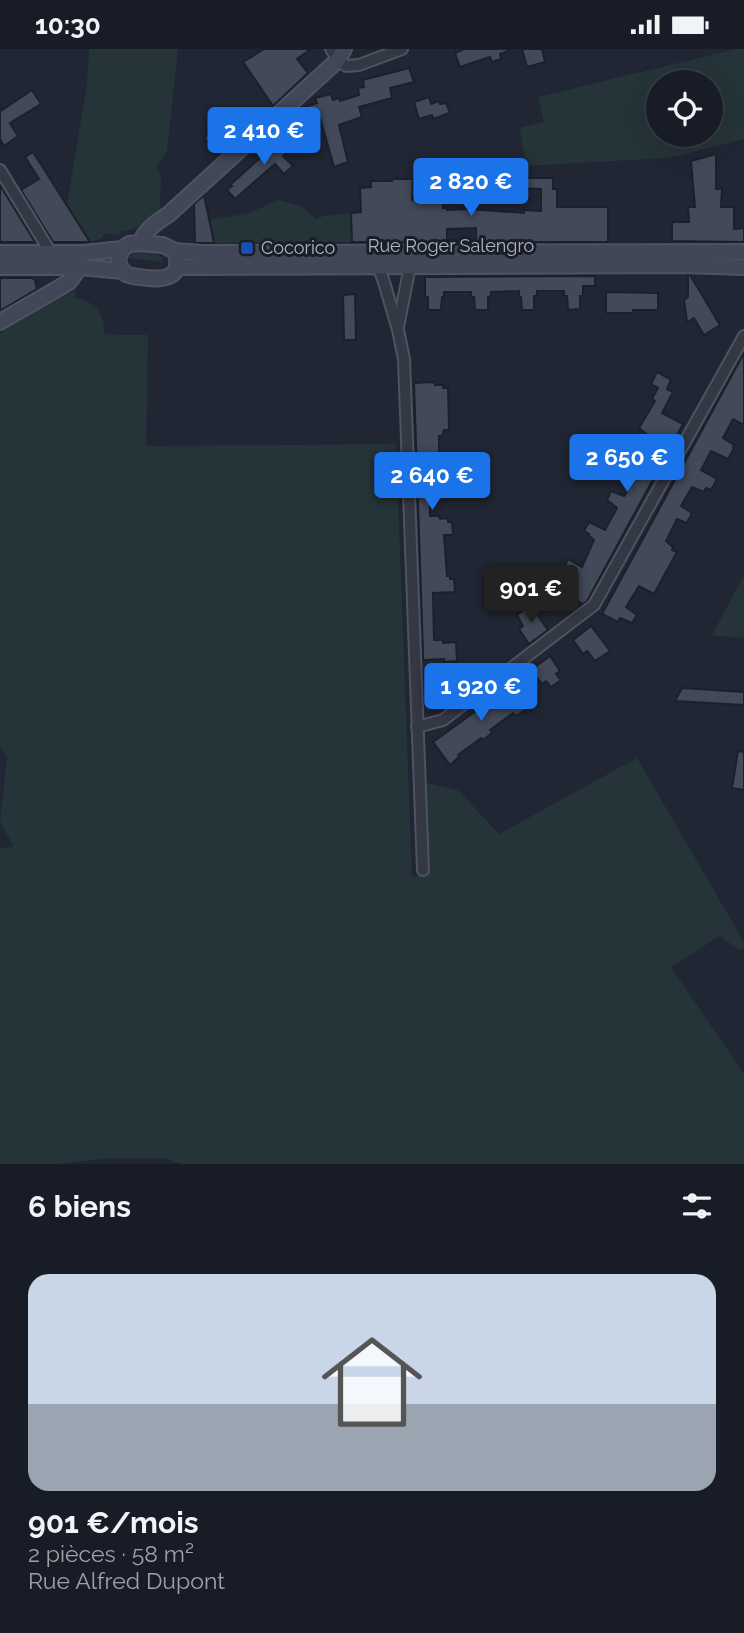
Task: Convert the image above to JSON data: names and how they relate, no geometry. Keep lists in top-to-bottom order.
{
  "streets": {
    "main road": ["Rue Roger Salengro"]
  },
  "places": {
    "transit": ["Cocorico"]
  },
  "page": {
    "status": "10:30",
    "price": [
      "2 410 €",
      "2 820 €",
      "2 650 €",
      "2 640 €",
      "901 €",
      "1 920 €"
    ],
    "heading": "6 biens",
    "list": [
      {
        "name": "901 €/mois",
        "note": "2 pièces · 58 m² · Rue Alfred Dupont"
      }
    ]
  }
}
